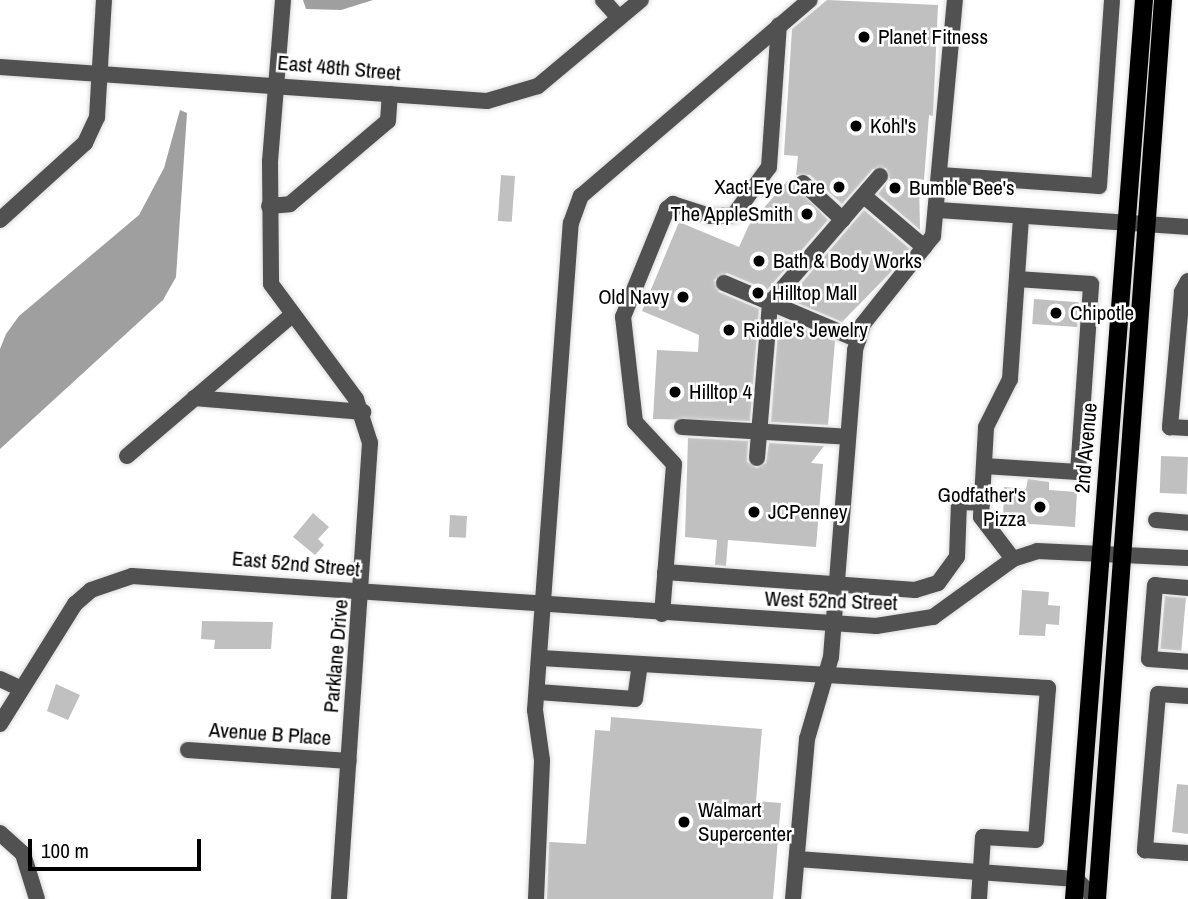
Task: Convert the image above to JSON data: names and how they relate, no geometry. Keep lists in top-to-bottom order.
{
  "streets": {
    "main road": ["2nd Avenue"],
    "street": [
      "East 48th Street",
      "East 52nd Street",
      "West 52nd Street",
      "Parklane Drive",
      "Avenue B Place"
    ]
  },
  "crossings": [
    ["East 48th Street", "Parklane Drive"],
    ["2nd Avenue", "West 52nd Street"],
    ["East 52nd Street", "West 52nd Street"],
    ["East 52nd Street", "Parklane Drive"],
    ["Parklane Drive", "Avenue B Place"]
  ],
  "places": [
    "Planet Fitness",
    "Kohl's",
    "Xact Eye Care",
    "Bumble Bee's",
    "The AppleSmith",
    "Bath & Body Works",
    "Hilltop Mall",
    "Old Navy",
    "Chipotle",
    "Riddle's Jewelry",
    "Hilltop 4",
    "Godfather's Pizza",
    "JCPenney",
    "Walmart Supercenter"
  ],
  "scale_bar": "100 m"
}
